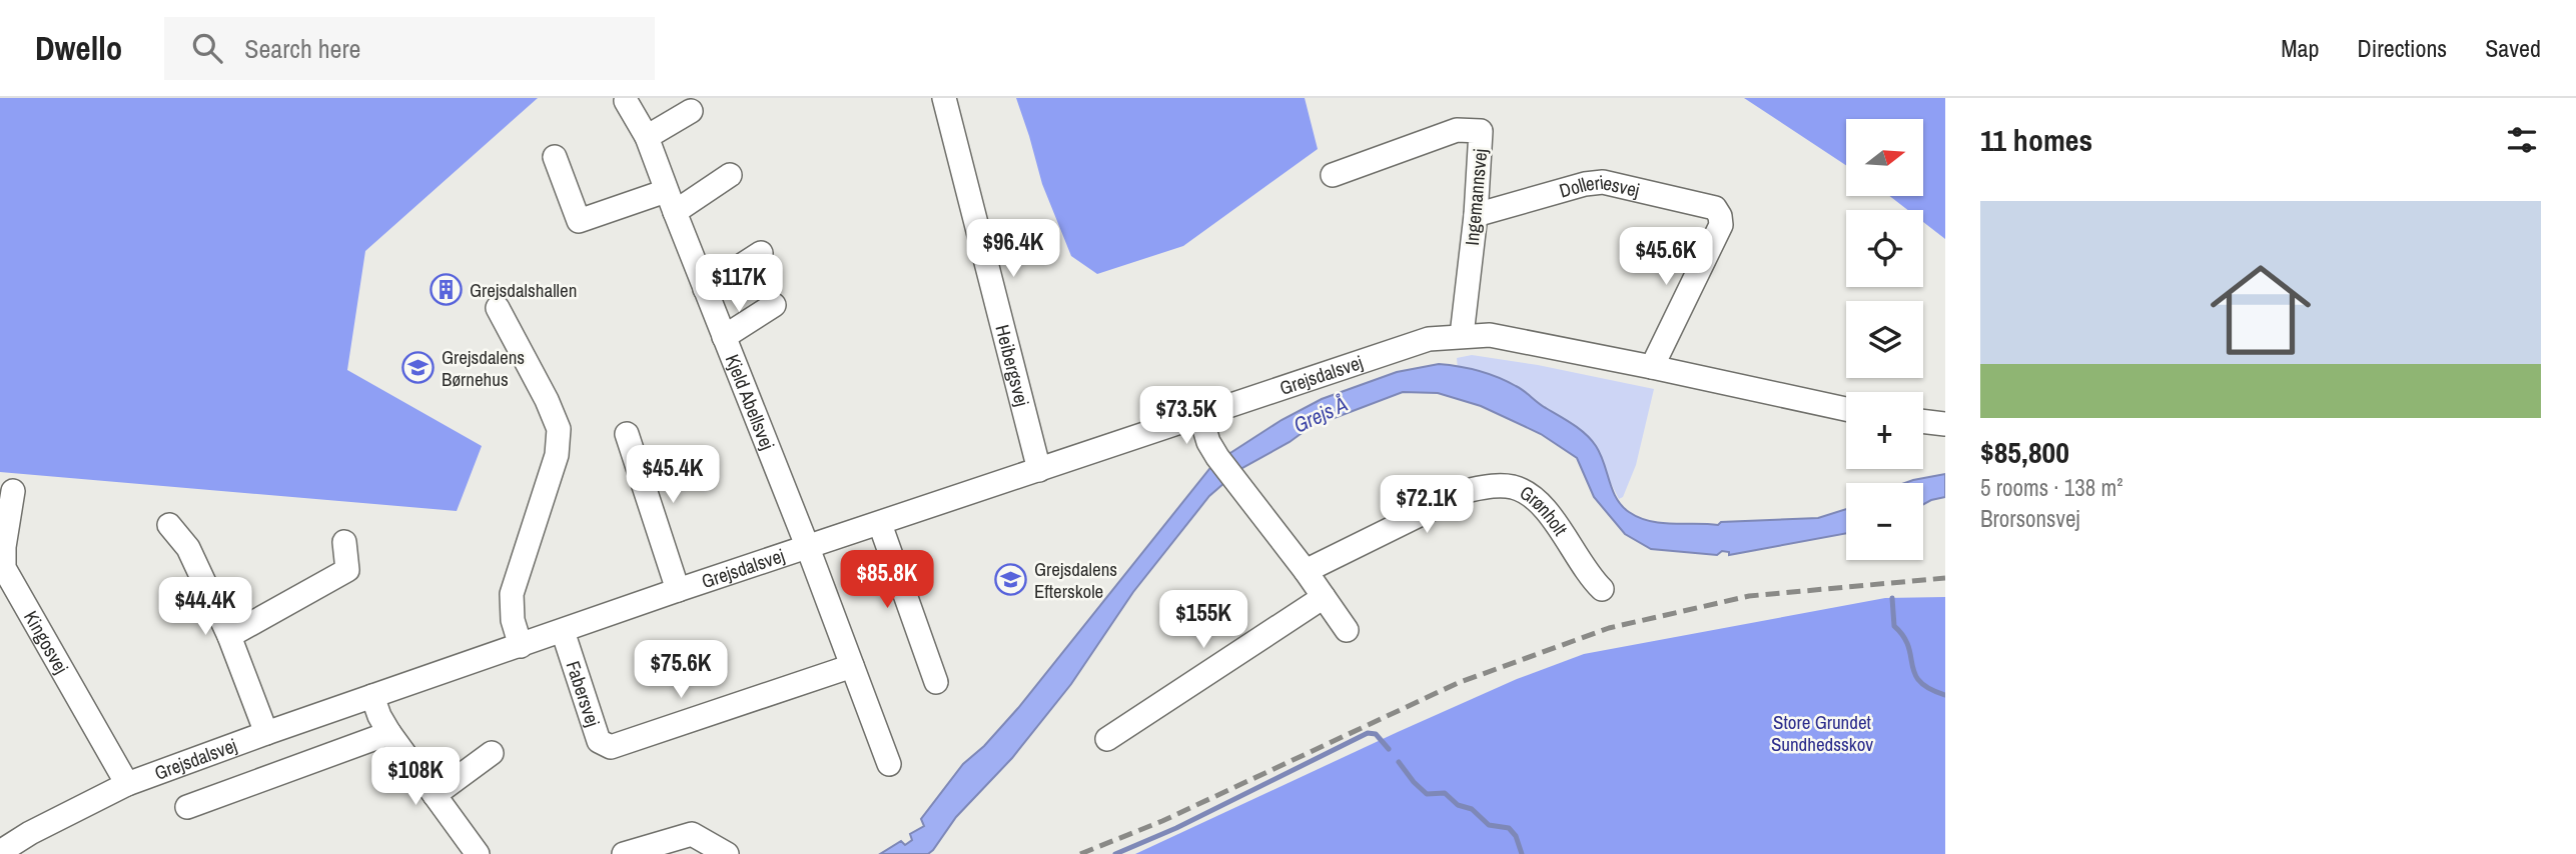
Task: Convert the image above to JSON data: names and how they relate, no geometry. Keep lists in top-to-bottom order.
{
  "streets": {
    "street": [
      "Dolleriesvej",
      "Ingemannsvej",
      "Heibergsvej",
      "Grejsdalsvej",
      "Kjeld Abellsvej",
      "Grønholt",
      "Kingosvej",
      "Fabersvej"
    ]
  },
  "crossings": [
    ["Dolleriesvej", "Ingemannsvej"],
    ["Dolleriesvej", "Grejsdalsvej"],
    ["Ingemannsvej", "Grejsdalsvej"],
    ["Heibergsvej", "Grejsdalsvej"],
    ["Grejsdalsvej", "Kjeld Abellsvej"],
    ["Grejsdalsvej", "Kingosvej"],
    ["Grejsdalsvej", "Fabersvej"],
    ["Kjeld Abellsvej", "Fabersvej"]
  ],
  "water": ["Grejs Å"],
  "parks": ["Store Grundet Sundhedsskov"],
  "places": {
    "building": ["Grejsdalshallen"],
    "school or university": ["Grejsdalens Børnehus", "Grejsdalens Efterskole"]
  },
  "north": "right",
  "page": {
    "header": "Dwello",
    "search": "Search here",
    "nav": ["Map", "Directions", "Saved"],
    "heading": "11 homes",
    "map_buttons": ["+", "−"],
    "list": [
      {
        "name": "$85,800",
        "note": "5 rooms · 138 m² · Brorsonsvej"
      }
    ],
    "price": [
      "$96.4K",
      "$45.6K",
      "$117K",
      "$73.5K",
      "$45.4K",
      "$72.1K",
      "$85.8K",
      "$44.4K",
      "$155K",
      "$75.6K",
      "$108K"
    ]
  }
}
